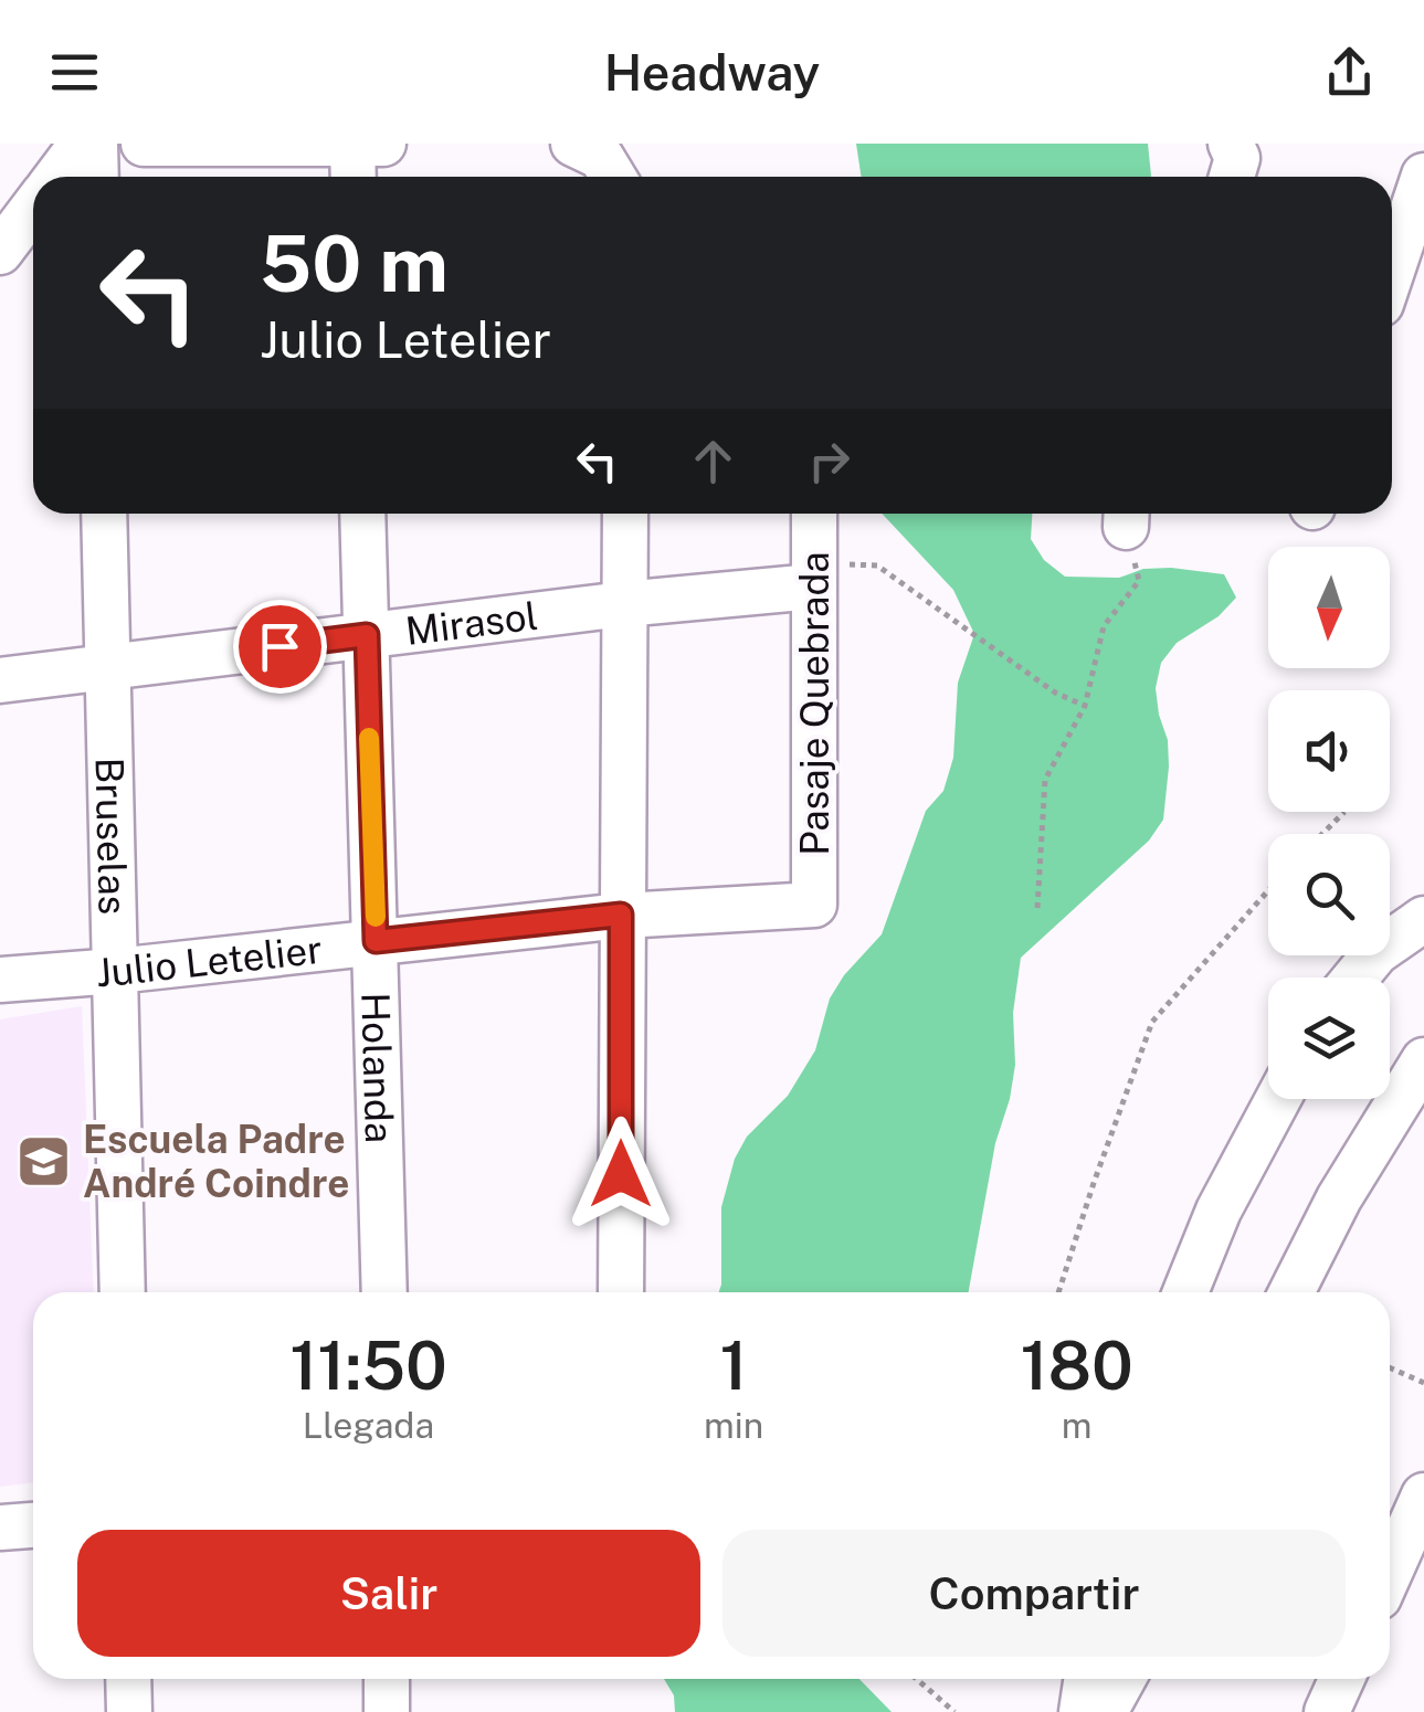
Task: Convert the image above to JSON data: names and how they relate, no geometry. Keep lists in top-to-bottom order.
{
  "streets": {
    "street": [
      "Mirasol",
      "Pasaje Quebrada",
      "Bruselas",
      "Julio Letelier",
      "Holanda"
    ]
  },
  "crossings": [
    ["Mirasol", "Pasaje Quebrada"],
    ["Mirasol", "Bruselas"],
    ["Mirasol", "Holanda"],
    ["Pasaje Quebrada", "Julio Letelier"],
    ["Bruselas", "Julio Letelier"],
    ["Julio Letelier", "Holanda"]
  ],
  "places": {
    "school or university": ["Escuela Padre André Coindre"]
  },
  "north": "bottom",
  "page": {
    "header": "Headway",
    "turn": ["50 m", "Julio Letelier"],
    "eta": [
      "11:50",
      "Llegada",
      "1",
      "min",
      "180",
      "m"
    ],
    "buttons": ["Salir", "Compartir"]
  }
}
